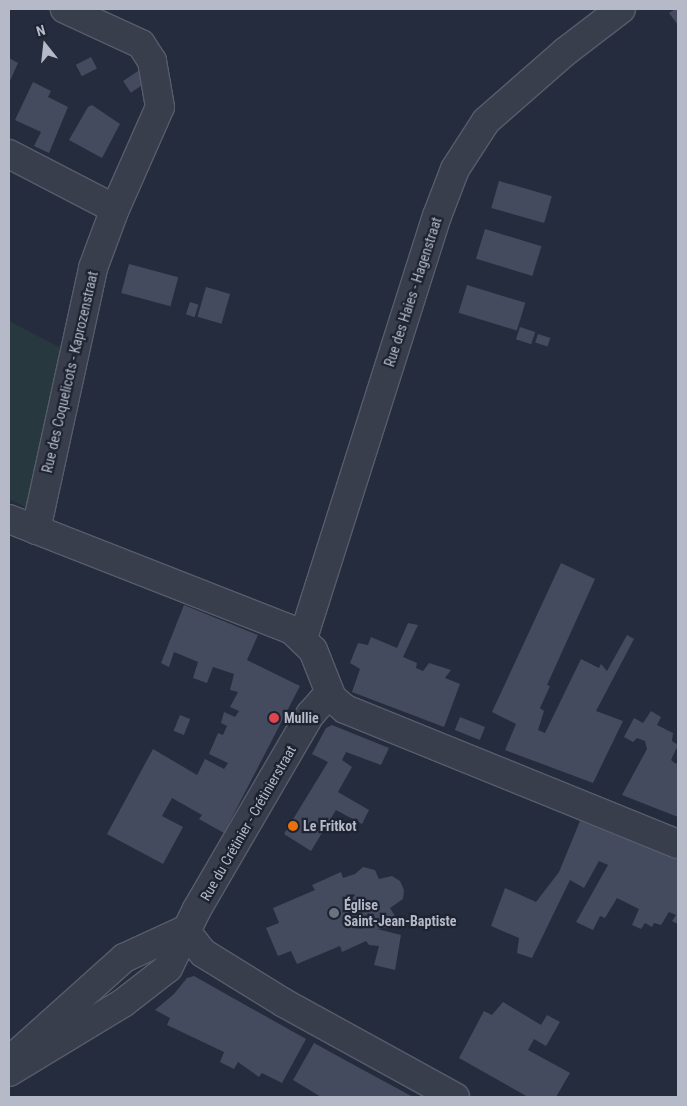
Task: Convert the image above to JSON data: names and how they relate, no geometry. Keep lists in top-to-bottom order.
{
  "streets": {
    "street": ["Rue des Haies - Hagenstraat", "Rue des Coquelicots - Kaprozenstraat", "Rue du Crétinier - Crétinierstraat"]
  },
  "places": ["Mullie", "Le Fritkot", "Église Saint-Jean-Baptiste"],
  "north": "top"
}
